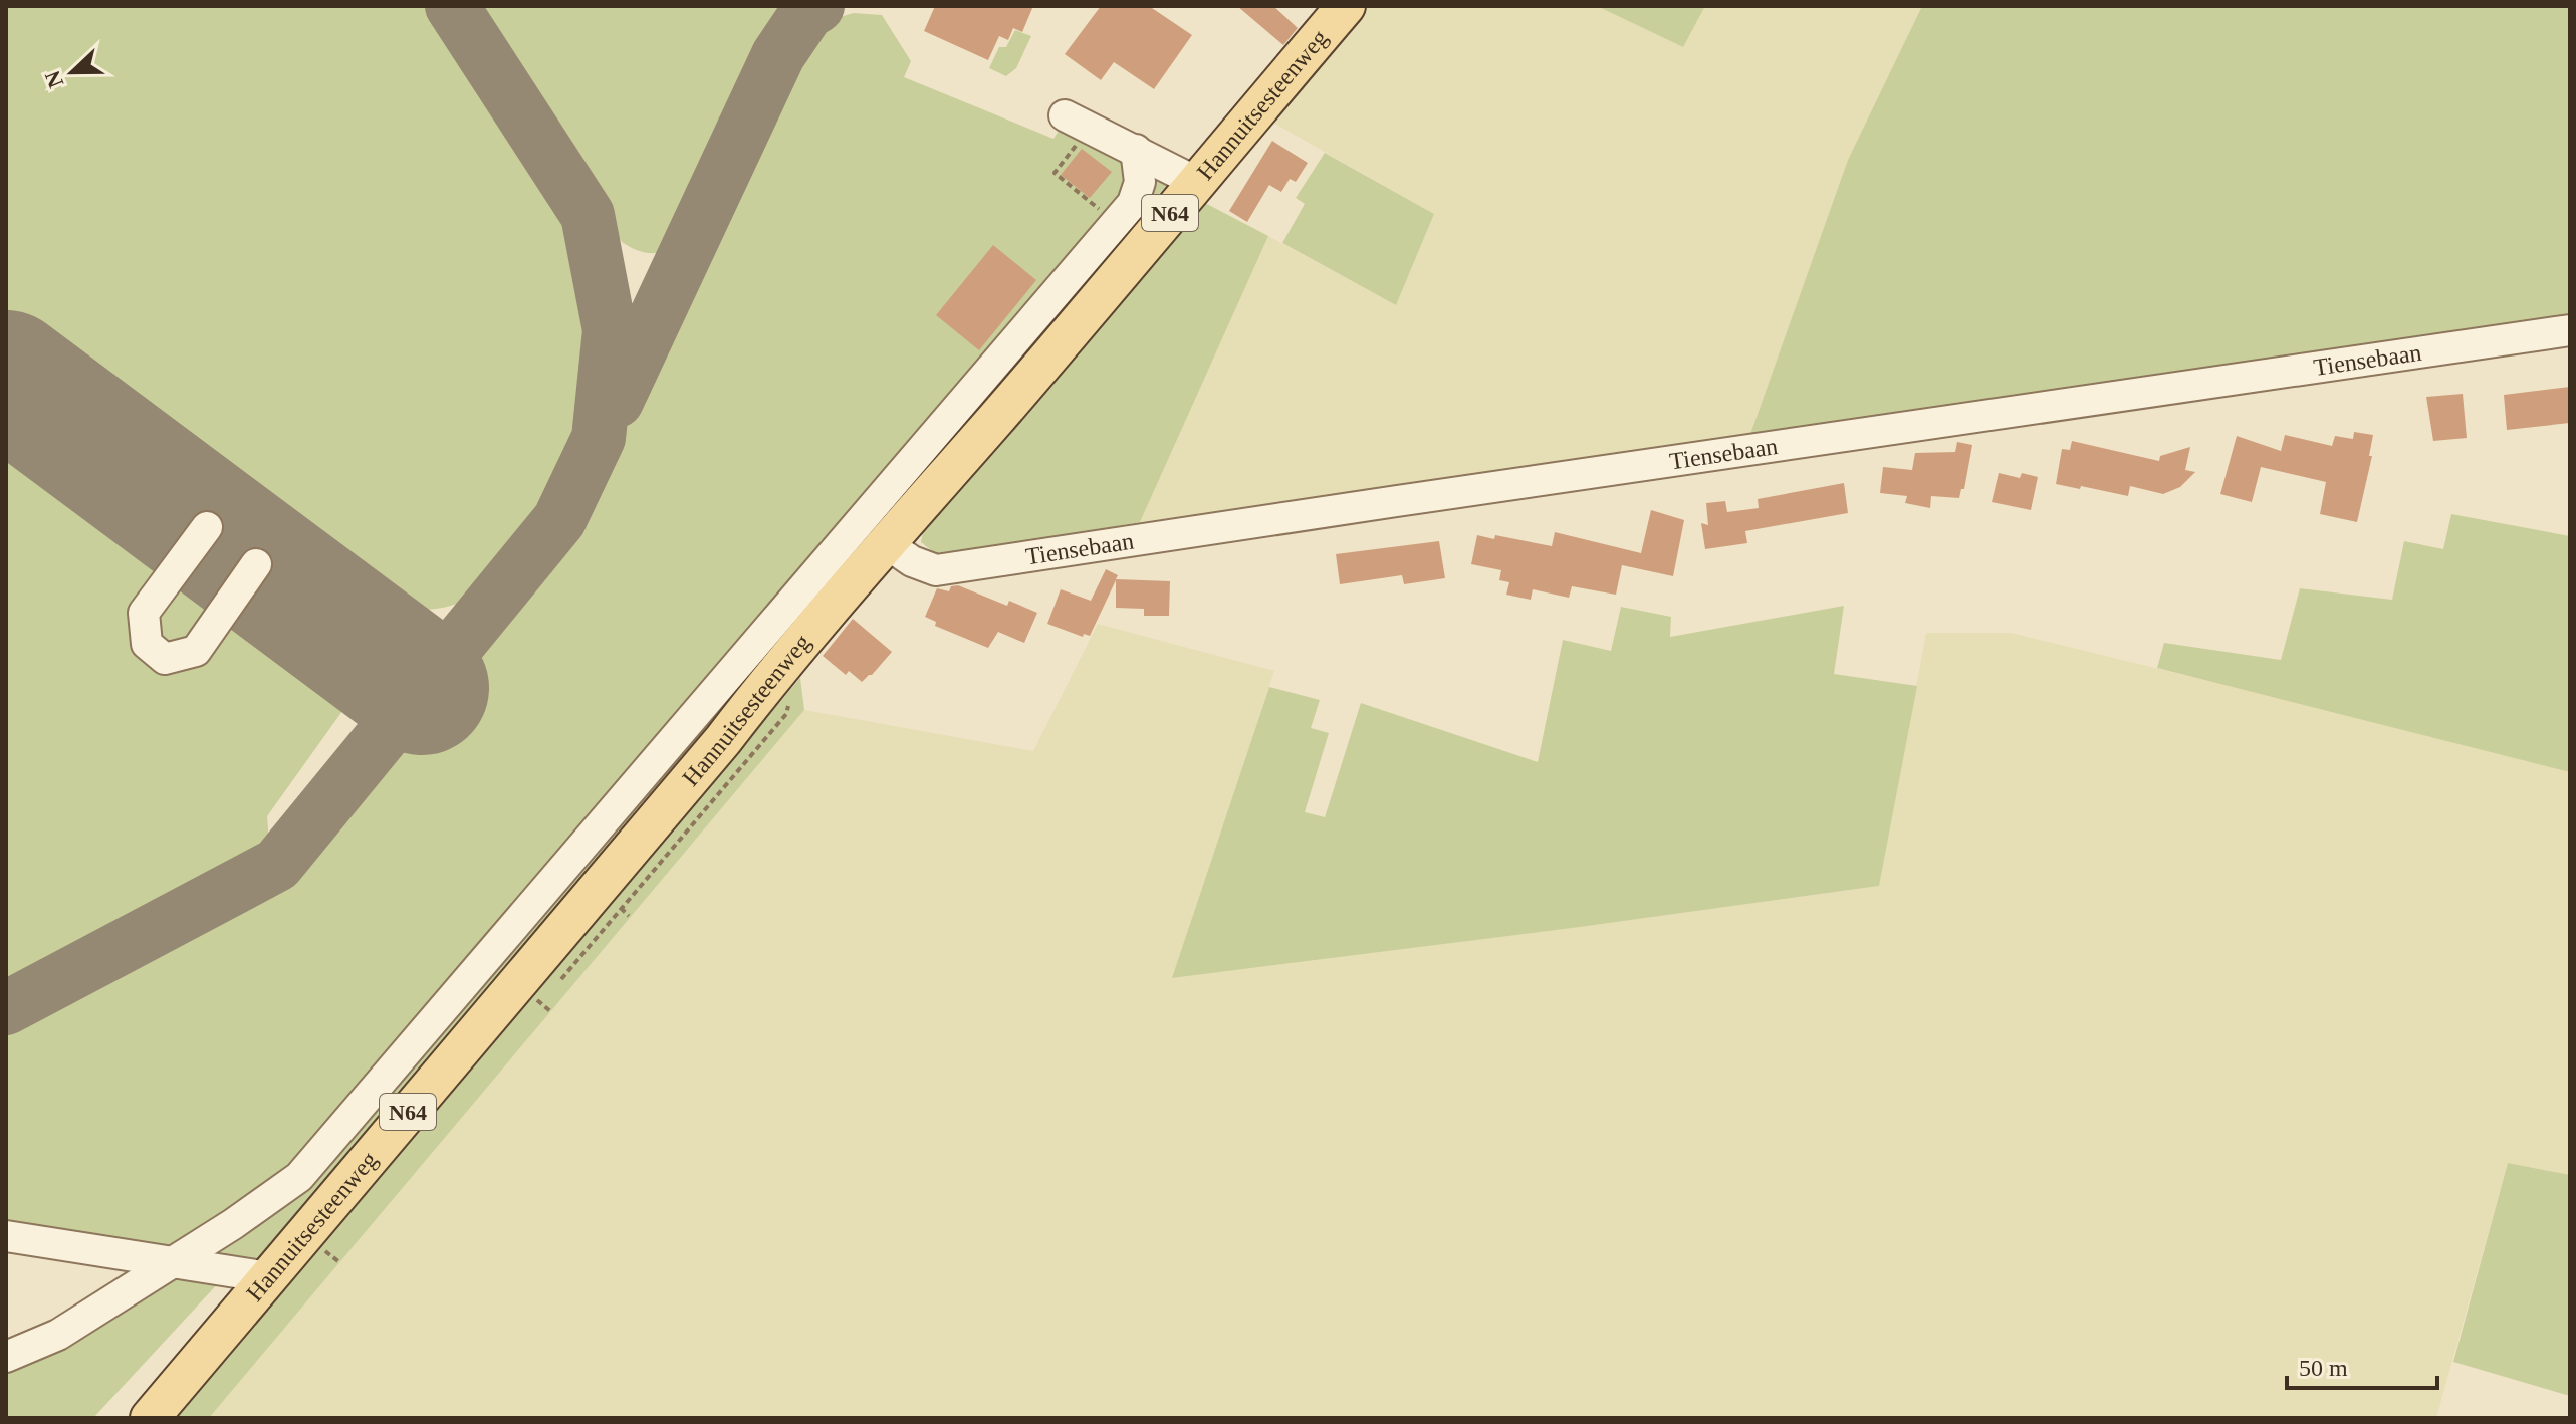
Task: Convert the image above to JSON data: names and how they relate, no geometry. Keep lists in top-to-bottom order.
{
  "streets": {
    "main road": ["Hannuitsesteenweg", "N64"],
    "street": ["Tiensebaan"]
  },
  "crossings": [
    ["Hannuitsesteenweg", "Tiensebaan"]
  ],
  "scale_bar": "50 m",
  "north": "left"
}
